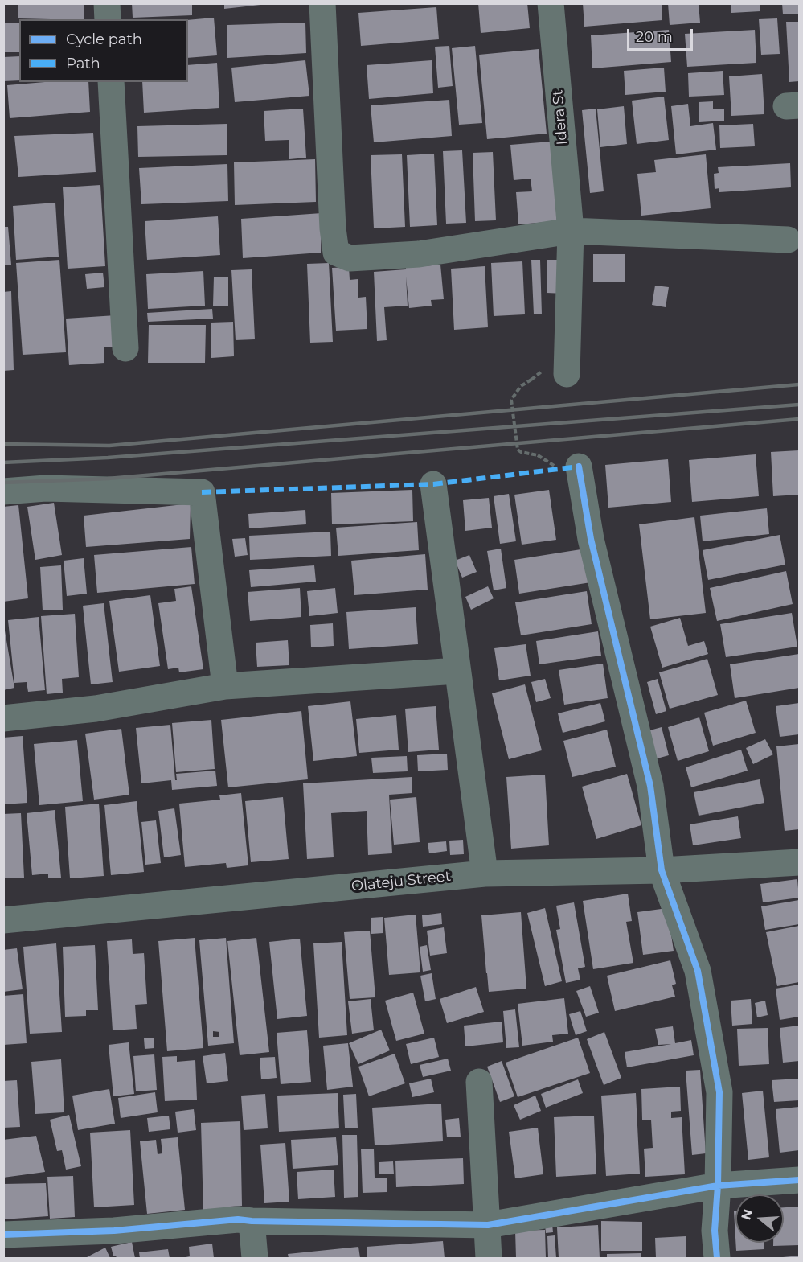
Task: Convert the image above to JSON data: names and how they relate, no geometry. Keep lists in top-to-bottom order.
{
  "streets": {
    "street": ["Idera St", "Olateju Street"]
  },
  "legend": ["Cycle path", "Path"],
  "scale_bar": "20 m",
  "north": "left"
}
